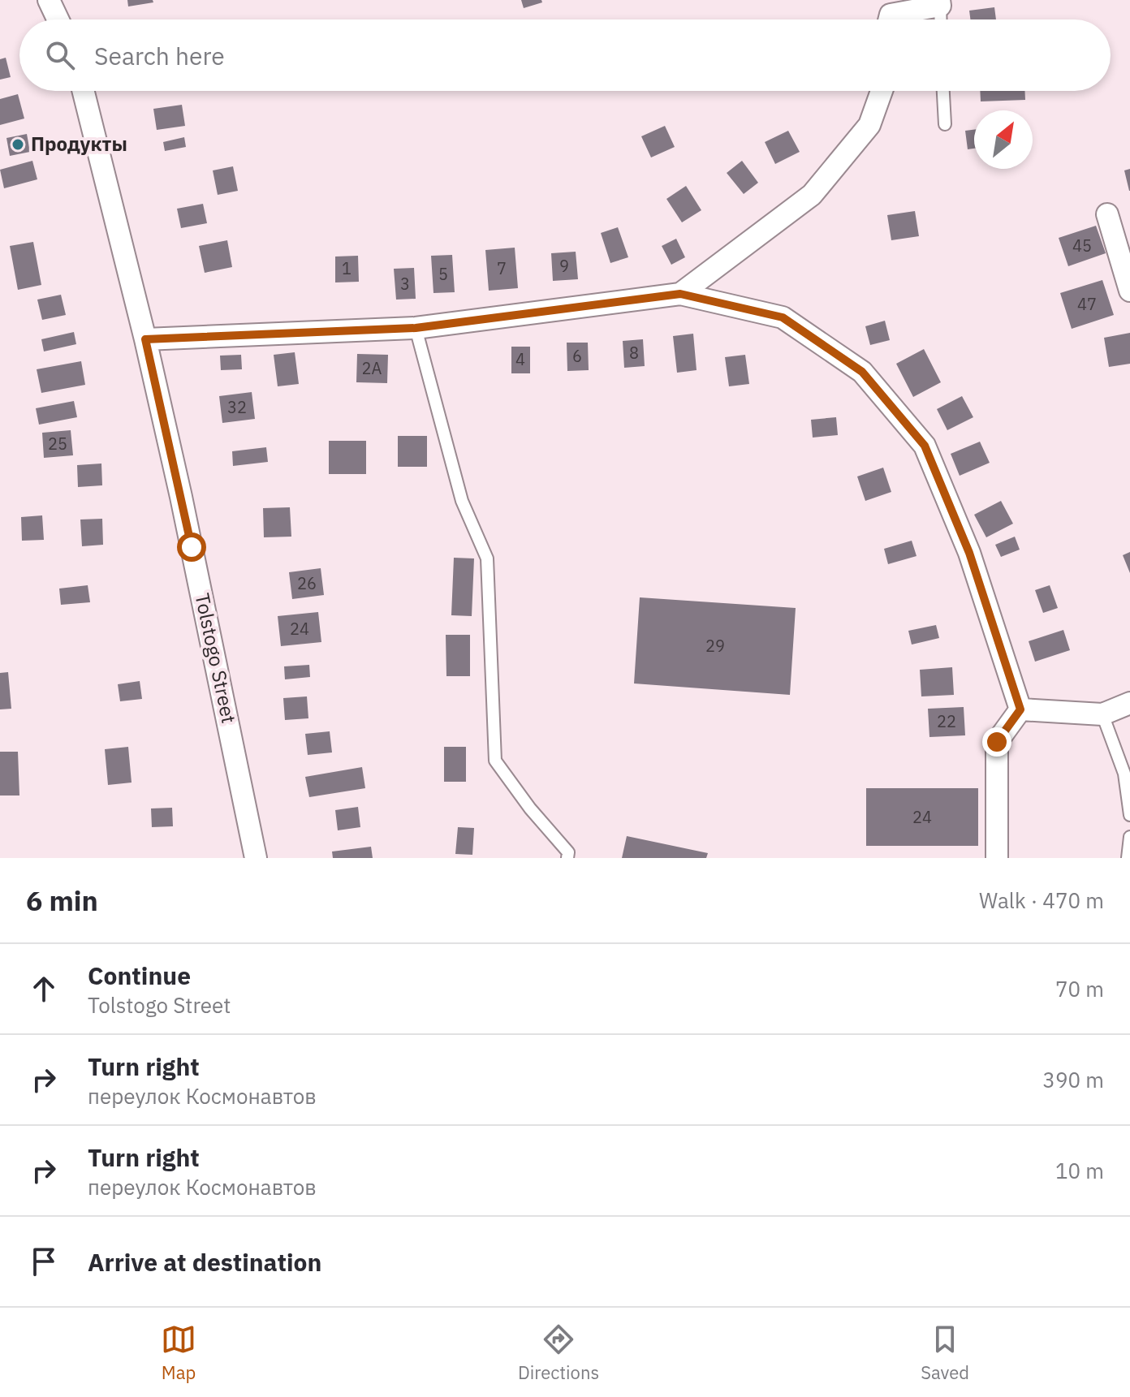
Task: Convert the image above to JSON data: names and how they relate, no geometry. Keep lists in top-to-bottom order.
{
  "streets": {
    "street": ["Tolstogo Street"]
  },
  "places": ["Продукты"],
  "house_numbers": [
    "45",
    "9",
    "1",
    "7",
    "5",
    "3",
    "47",
    "8",
    "6",
    "4",
    "2А",
    "32",
    "25",
    "26",
    "24",
    "29",
    "22",
    "24"
  ],
  "north": "top right",
  "page": {
    "search": "Search here",
    "heading": ["6 min", "Walk · 470 m"],
    "list": [
      ["Continue", "Tolstogo Street", "70 m"],
      ["Turn right", "переулок Космонавтов", "390 m"],
      ["Turn right", "переулок Космонавтов", "10 m"],
      "Arrive at destination"
    ],
    "nav": ["Map", "Directions", "Saved"]
  }
}
